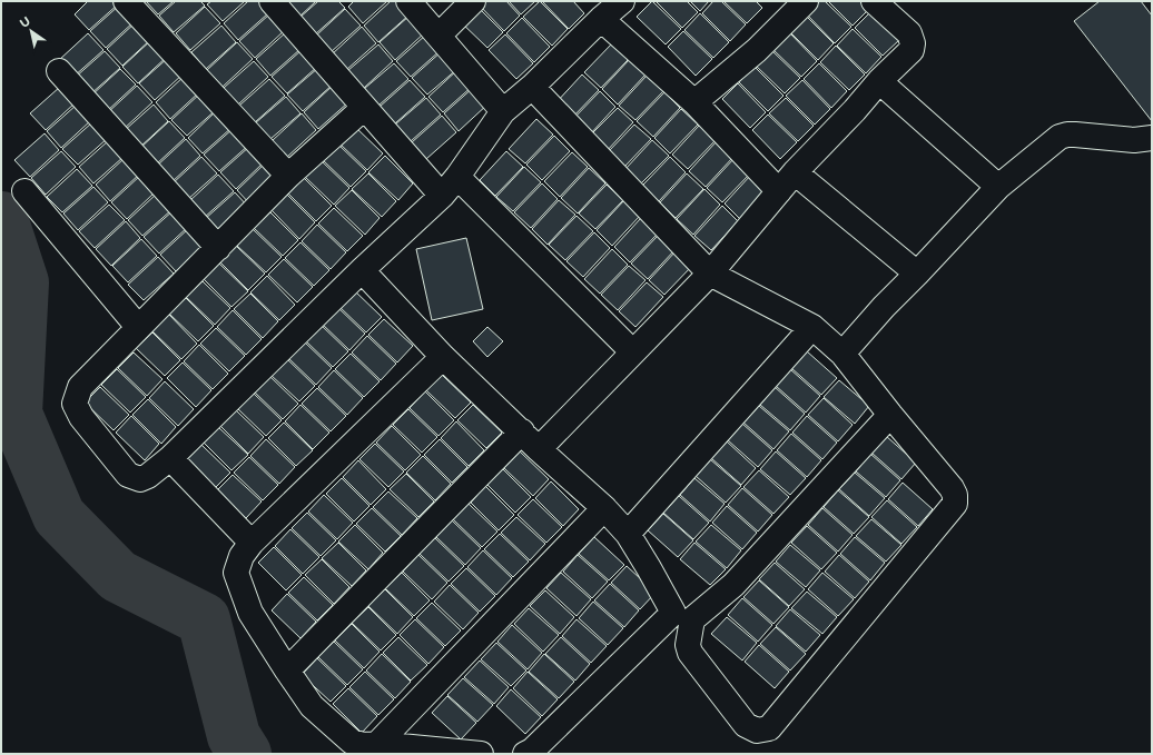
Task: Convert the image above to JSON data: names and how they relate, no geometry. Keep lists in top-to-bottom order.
{
  "north": "top left"
}
